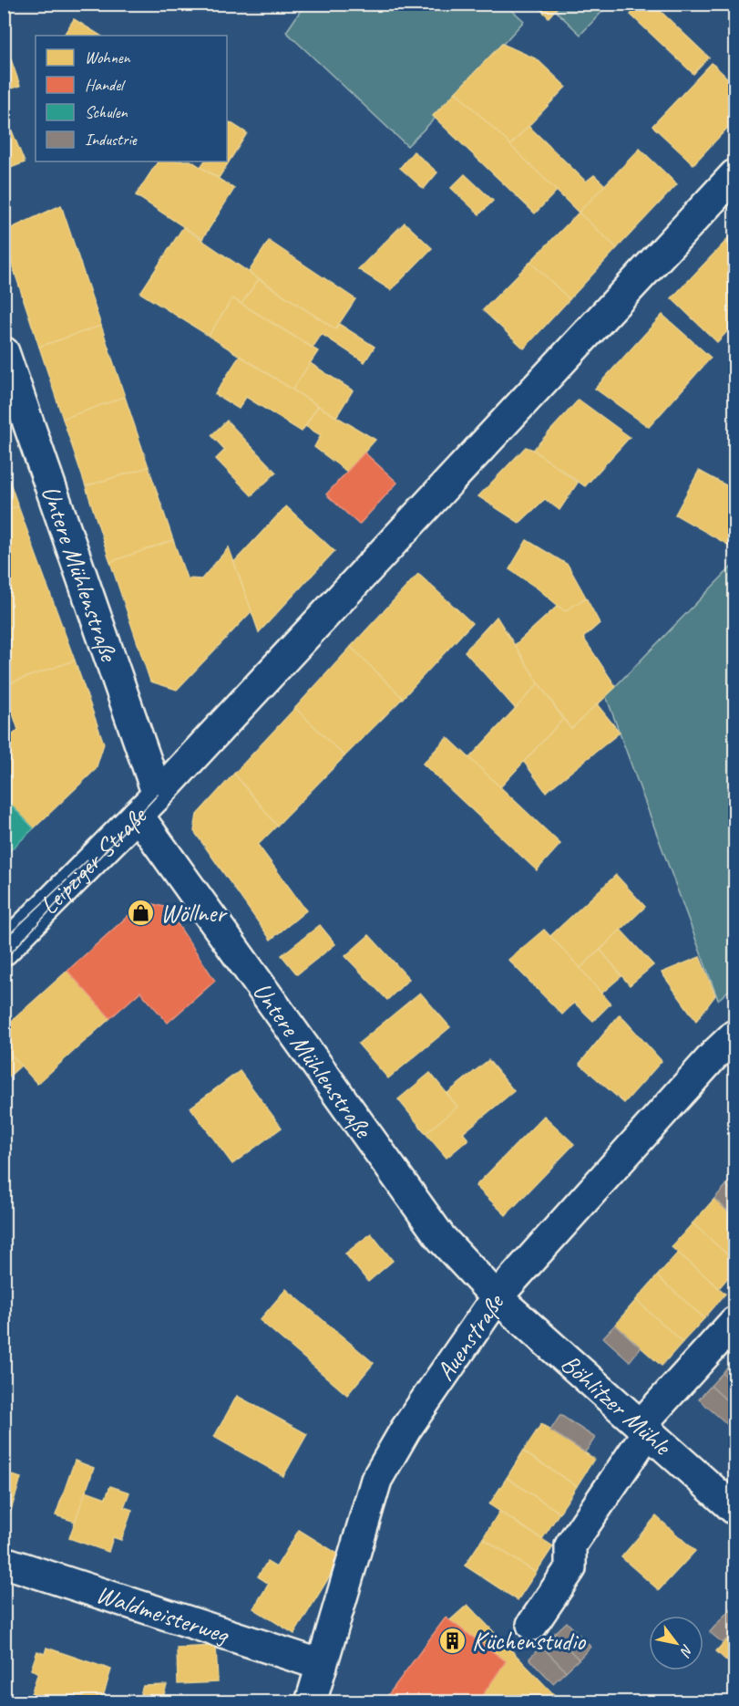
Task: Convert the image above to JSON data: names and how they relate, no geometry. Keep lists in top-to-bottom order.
{
  "streets": {
    "street": [
      "Untere Mühlenstraße",
      "Leipziger Straße",
      "Auenstraße",
      "Böhlitzer Mühle",
      "Waldmeisterweg"
    ]
  },
  "crossings": [
    ["Untere Mühlenstraße", "Leipziger Straße"],
    ["Untere Mühlenstraße", "Auenstraße"],
    ["Untere Mühlenstraße", "Böhlitzer Mühle"],
    ["Auenstraße", "Böhlitzer Mühle"],
    ["Auenstraße", "Waldmeisterweg"]
  ],
  "places": {
    "shop": ["Wöllner"],
    "building": ["Küchenstudio"]
  },
  "legend": [
    "Wohnen",
    "Handel",
    "Schulen",
    "Industrie"
  ],
  "north": "bottom right"
}
